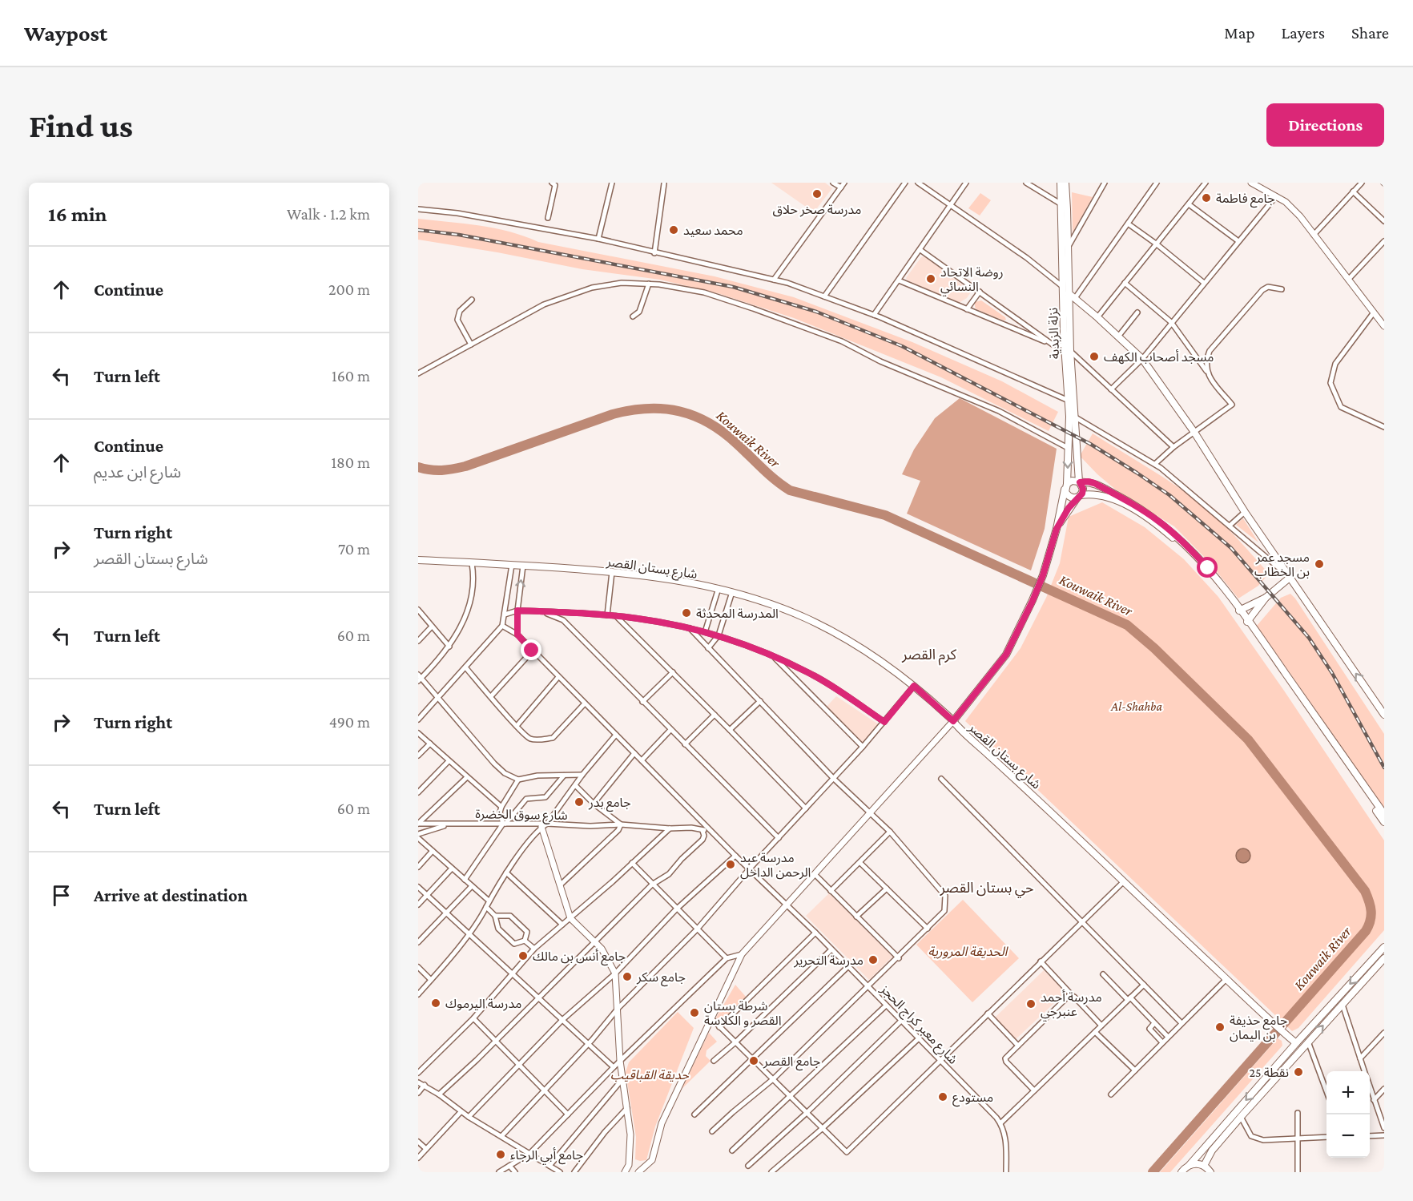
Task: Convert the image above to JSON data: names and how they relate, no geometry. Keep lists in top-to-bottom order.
{
  "streets": {
    "main road": ["نزلة الزبدية", "شارع بستان القصر"],
    "street": ["شارع سوق الخضرة", "شارع معبر كراج الحجز"]
  },
  "crossings": [
    ["شارع سوق الخضرة", "شارع معبر كراج الحجز"]
  ],
  "districts": ["كرم القصر", "حي بستان القصر"],
  "water": ["Kouwaik River"],
  "parks": ["Al-Shahba", "الحديقة المرورية", "حديقة القباقيب"],
  "places": [
    "مدرسة صخر حلاق",
    "جامع فاطمة",
    "محمد سعيد",
    "روضة الاتحاد النسائي",
    "مسجد أصحاب الكهف",
    "مسجد عمر بن الخطاب",
    "المدرسة المحدثة",
    "جامع بدر",
    "مدرسة عبد الرحمن الداخل",
    "جامع أنس بن مالك",
    "مدرسة التحرير",
    "جامع سكر",
    "مدرسة اليرموك",
    "مدرسة أحمد عنبرجي",
    "شرطة بستان القصر و الكلاسة",
    "جامع حذيفة بن اليمان",
    "جامع القصر",
    "نقطة 25",
    "مستودع",
    "جامع أبي الرجاء"
  ],
  "page": {
    "header": "Waypost",
    "nav": ["Map", "Layers", "Share"],
    "buttons": "Directions",
    "title": "Find us",
    "heading": ["16 min", "Walk · 1.2 km"],
    "list": [
      ["Continue", "200 m"],
      ["Turn left", "160 m"],
      ["Continue", "شارع ابن عديم", "180 m"],
      ["Turn right", "شارع بستان القصر", "70 m"],
      ["Turn left", "60 m"],
      ["Turn right", "490 m"],
      ["Turn left", "60 m"],
      "Arrive at destination"
    ],
    "map_buttons": ["+", "−"]
  }
}
